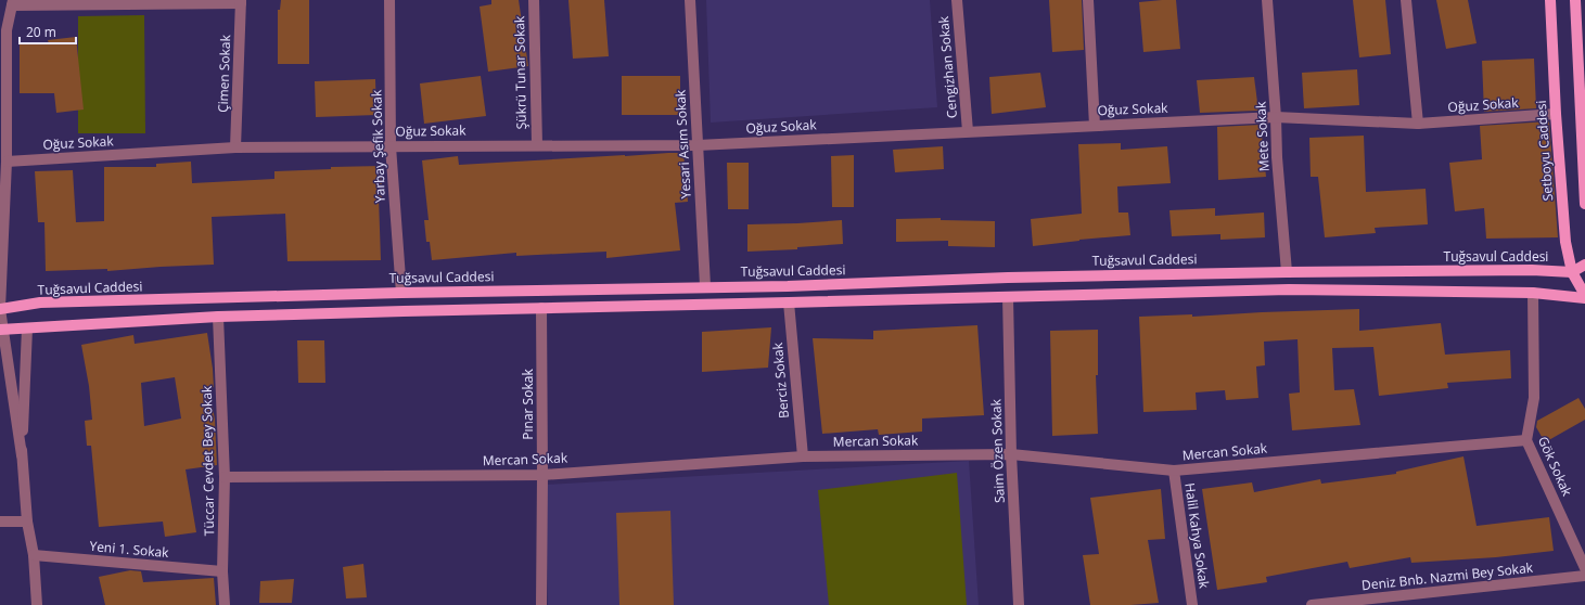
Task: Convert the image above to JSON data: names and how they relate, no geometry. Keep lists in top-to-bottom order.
{
  "streets": {
    "main road": ["Setboyu Caddesi", "Tuğsavul Caddesi"],
    "street": [
      "Cengizhan Sokak",
      "Şükrü Tunar Sokak",
      "Çimen Sokak",
      "Oğuz Sokak",
      "Mete Sokak",
      "Yesari Asım Sokak",
      "Yarbay Şefik Sokak",
      "Berciz Sokak",
      "Pınar Sokak",
      "Mercan Sokak",
      "Saim Özen Sokak",
      "Tüccar Cevdet Bey Sokak",
      "Gök Sokak",
      "Halil Kahya Sokak",
      "Yeni 1. Sokak",
      "Deniz Bnb. Nazmi Bey Sokak"
    ]
  },
  "crossings": [
    ["Cengizhan Sokak", "Oğuz Sokak"],
    ["Şükrü Tunar Sokak", "Oğuz Sokak"],
    ["Çimen Sokak", "Oğuz Sokak"],
    ["Oğuz Sokak", "Mete Sokak"],
    ["Oğuz Sokak", "Yesari Asım Sokak"],
    ["Oğuz Sokak", "Yarbay Şefik Sokak"],
    ["Oğuz Sokak", "Setboyu Caddesi"],
    ["Mete Sokak", "Tuğsavul Caddesi"],
    ["Yesari Asım Sokak", "Tuğsavul Caddesi"],
    ["Yarbay Şefik Sokak", "Tuğsavul Caddesi"],
    ["Setboyu Caddesi", "Tuğsavul Caddesi"],
    ["Berciz Sokak", "Mercan Sokak"],
    ["Pınar Sokak", "Mercan Sokak"],
    ["Mercan Sokak", "Saim Özen Sokak"],
    ["Mercan Sokak", "Tüccar Cevdet Bey Sokak"],
    ["Mercan Sokak", "Gök Sokak"],
    ["Mercan Sokak", "Halil Kahya Sokak"],
    ["Tüccar Cevdet Bey Sokak", "Yeni 1. Sokak"]
  ],
  "scale_bar": "20 m"
}
